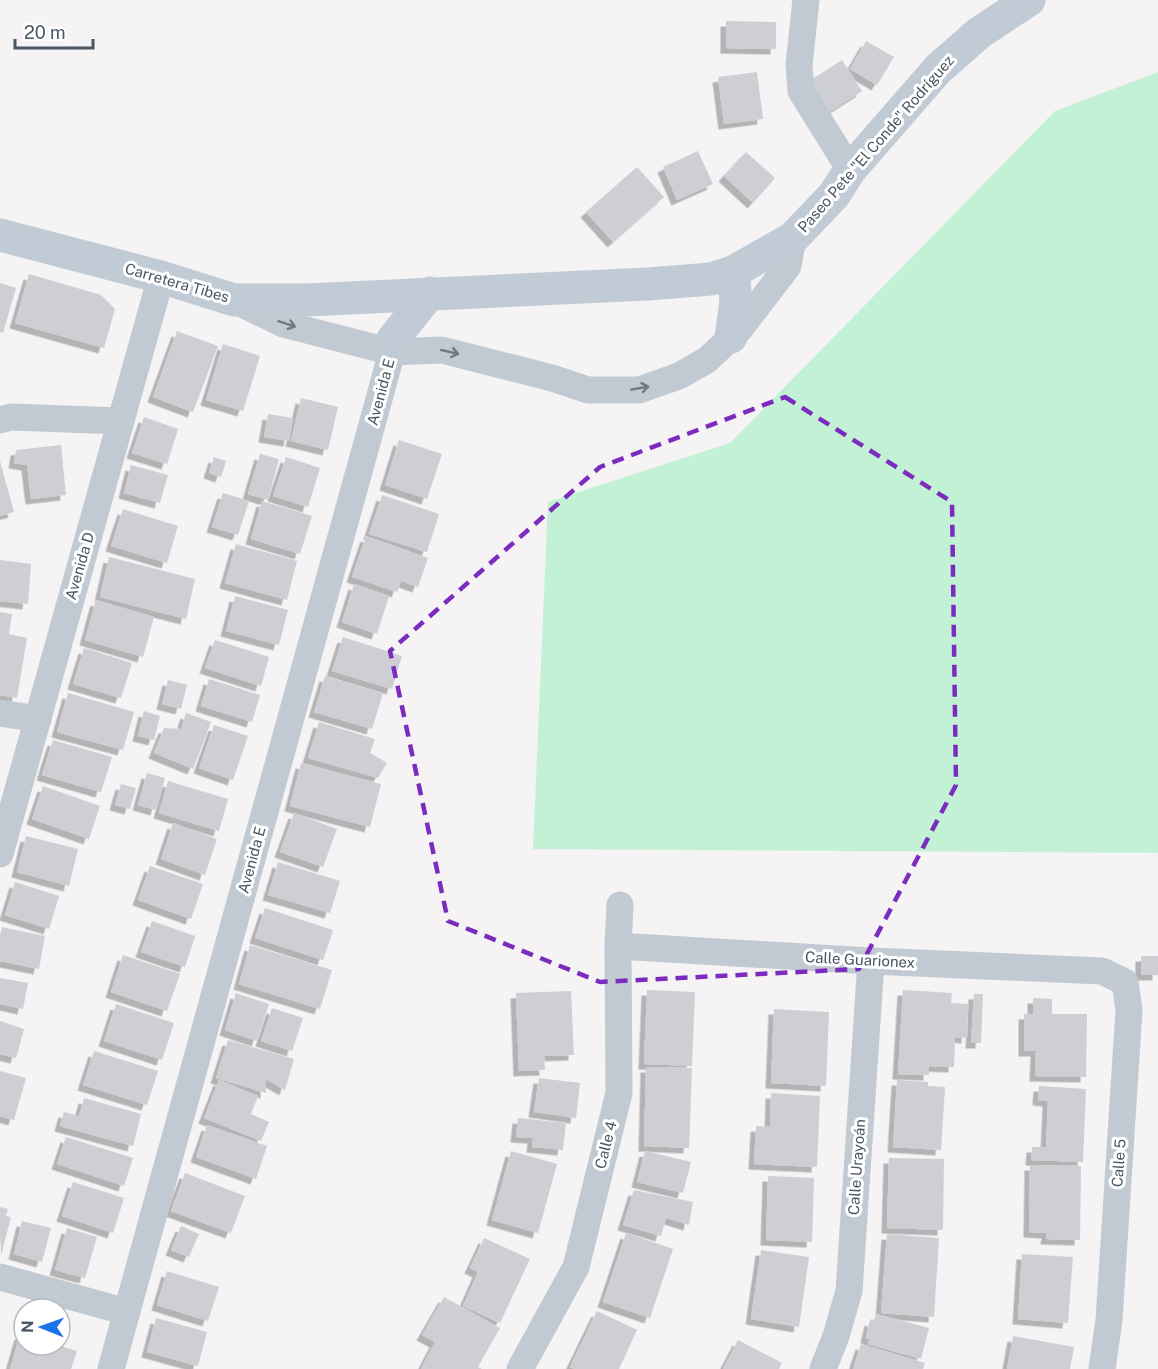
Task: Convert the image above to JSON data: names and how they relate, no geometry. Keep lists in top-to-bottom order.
{
  "streets": {
    "street": [
      "Paseo Pete \"El Conde\" Rodríguez",
      "Carretera Tibes",
      "Avenida E",
      "Avenida D",
      "Calle Guarionex",
      "Calle 4",
      "Calle 5",
      "Calle Urayoán"
    ]
  },
  "crossings": [
    ["Paseo Pete \"El Conde\" Rodríguez", "Carretera Tibes"],
    ["Carretera Tibes", "Avenida D"],
    ["Calle Guarionex", "Calle 4"],
    ["Calle Guarionex", "Calle 5"],
    ["Calle Guarionex", "Calle Urayoán"]
  ],
  "scale_bar": "20 m",
  "north": "left"
}
